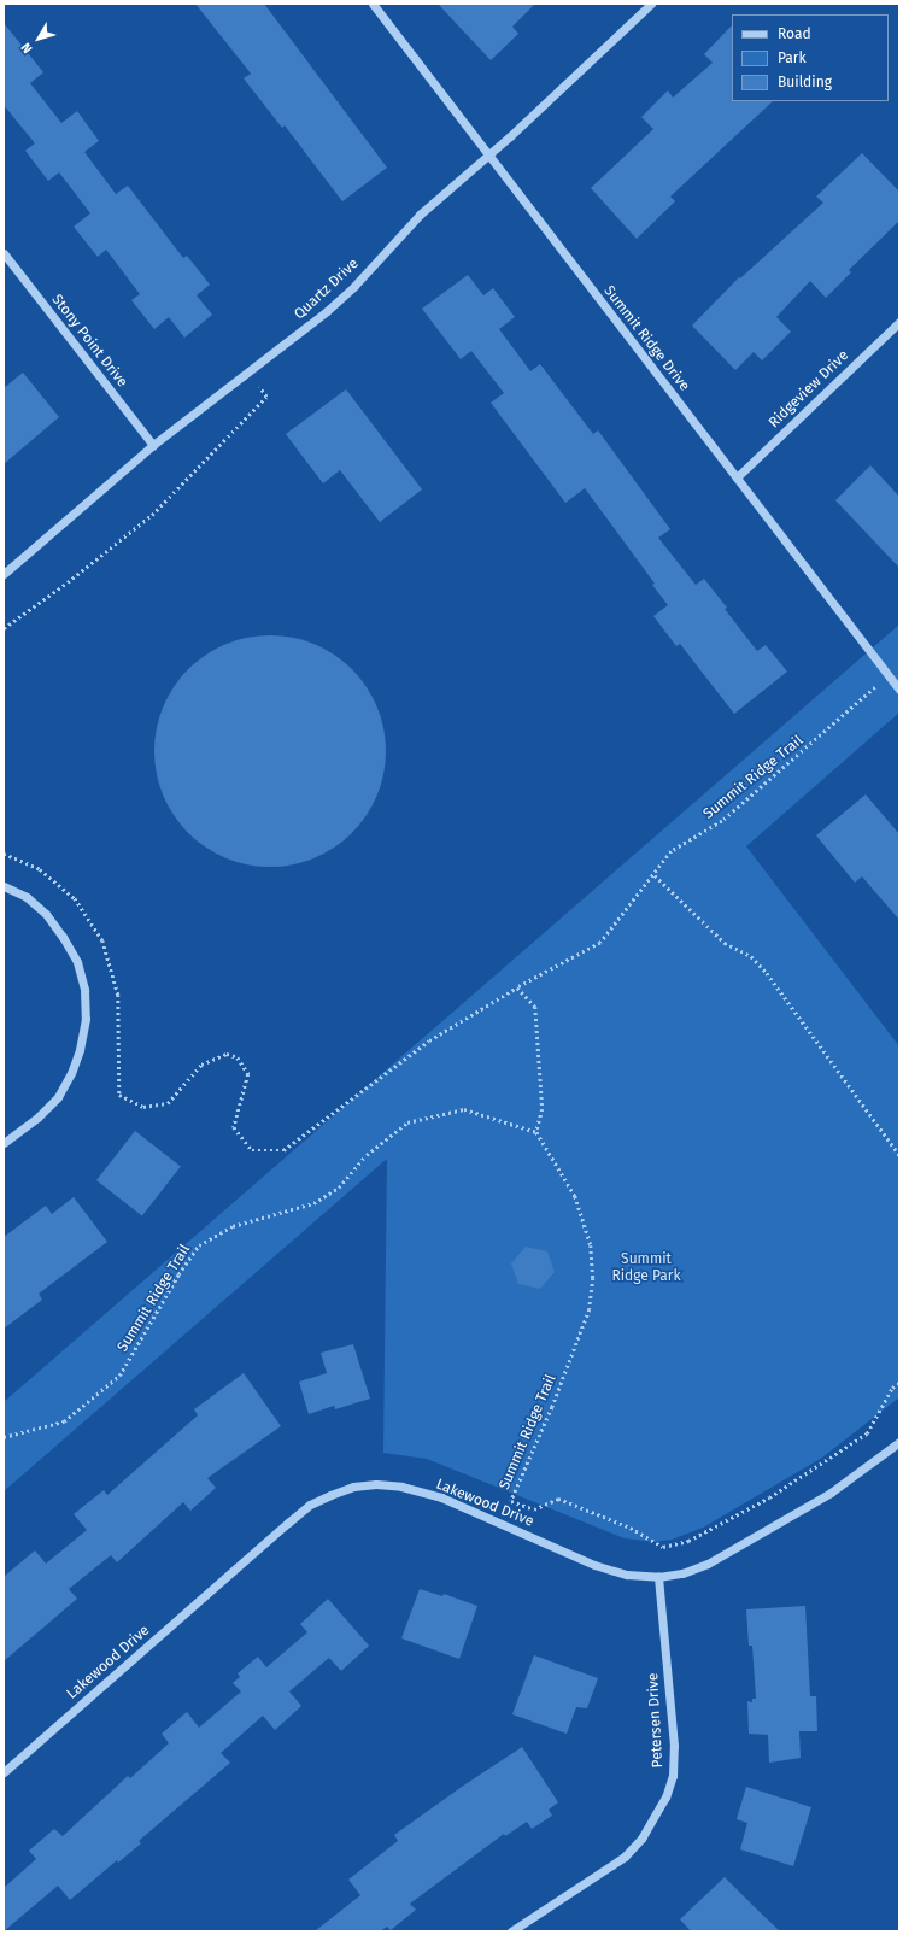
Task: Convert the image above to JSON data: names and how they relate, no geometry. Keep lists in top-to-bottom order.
{
  "streets": {
    "street": [
      "Quartz Drive",
      "Summit Ridge Drive",
      "Stony Point Drive",
      "Ridgeview Drive",
      "Lakewood Drive",
      "Petersen Drive"
    ],
    "path": ["Summit Ridge Trail"]
  },
  "crossings": [
    ["Quartz Drive", "Summit Ridge Drive"],
    ["Quartz Drive", "Stony Point Drive"],
    ["Summit Ridge Drive", "Ridgeview Drive"],
    ["Summit Ridge Drive", "Summit Ridge Trail"],
    ["Lakewood Drive", "Petersen Drive"]
  ],
  "parks": ["Summit Ridge Park"],
  "legend": ["Road", "Park", "Building"],
  "north": "bottom left"
}
